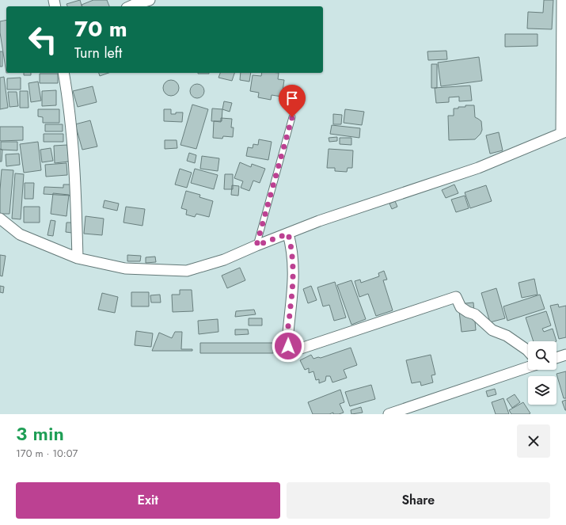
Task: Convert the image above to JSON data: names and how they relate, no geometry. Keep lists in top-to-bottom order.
{
  "page": {
    "turn": ["70 m", "Turn left"],
    "heading": ["3 min", "170 m · 10:07"],
    "buttons": ["Exit", "Share"]
  }
}
